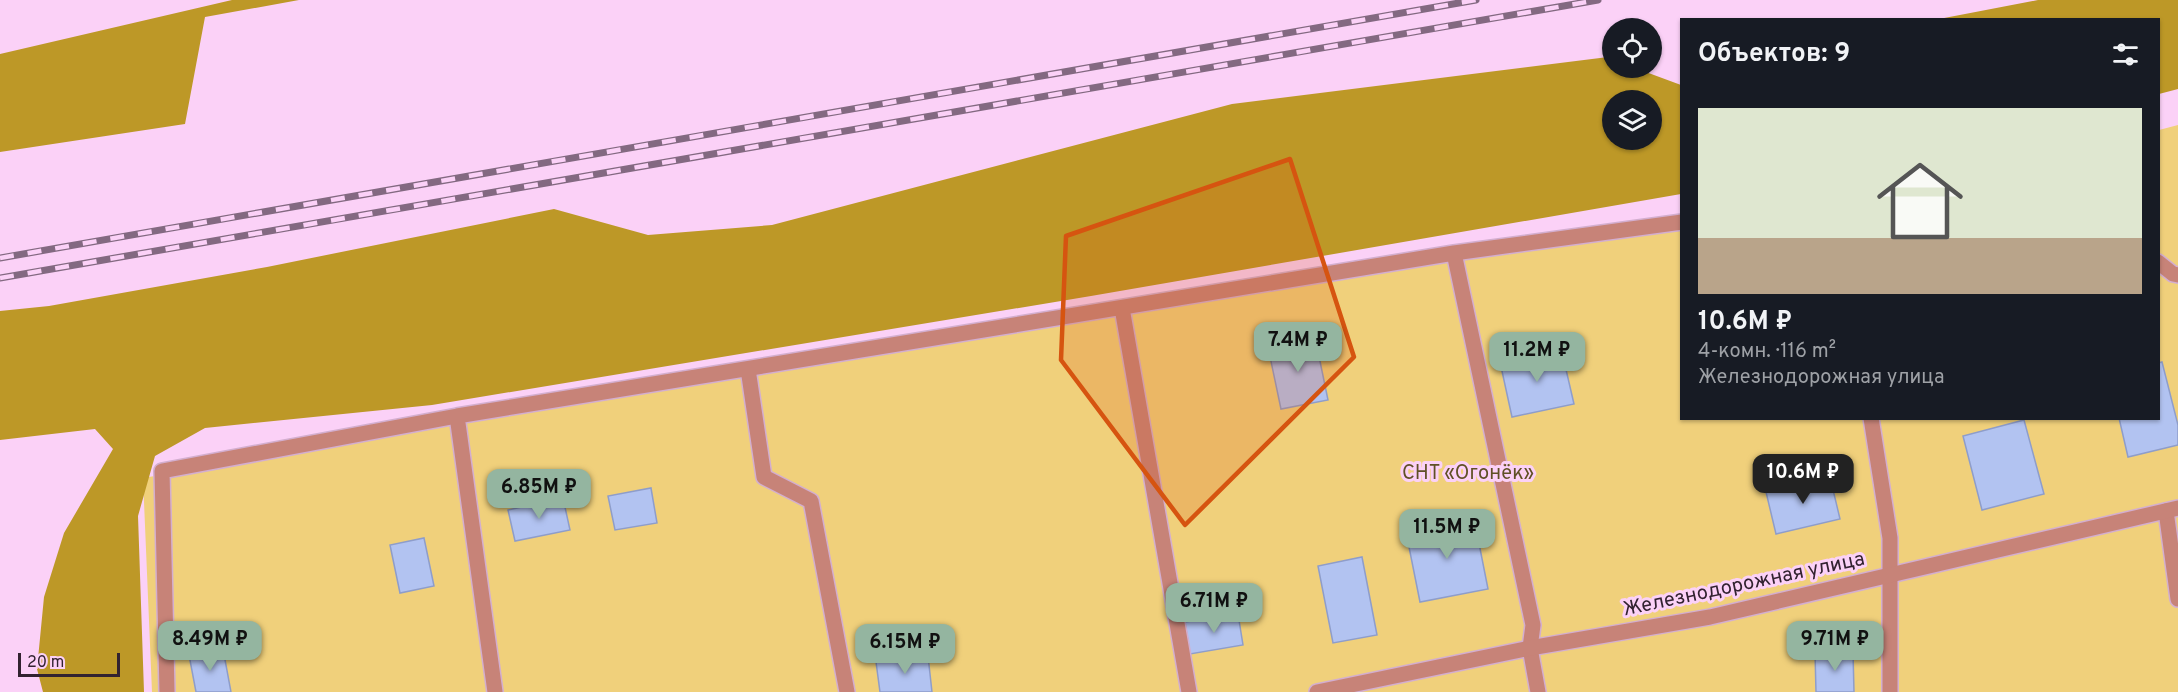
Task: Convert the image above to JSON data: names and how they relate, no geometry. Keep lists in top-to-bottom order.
{
  "streets": {
    "street": ["Железнодорожная улица"]
  },
  "parks": ["СНТ «Огонёк»"],
  "scale_bar": "20 m",
  "page": {
    "heading": "Объектов: 9",
    "list": [
      {
        "name": "10.6M ₽",
        "note": "4-комн. · 116 m² · Железнодорожная улица"
      }
    ],
    "price": [
      "7.4M ₽",
      "11.2M ₽",
      "10.6M ₽",
      "6.85M ₽",
      "11.5M ₽",
      "6.71M ₽",
      "8.49M ₽",
      "9.71M ₽",
      "6.15M ₽"
    ],
    "scale": "20 m"
  }
}
